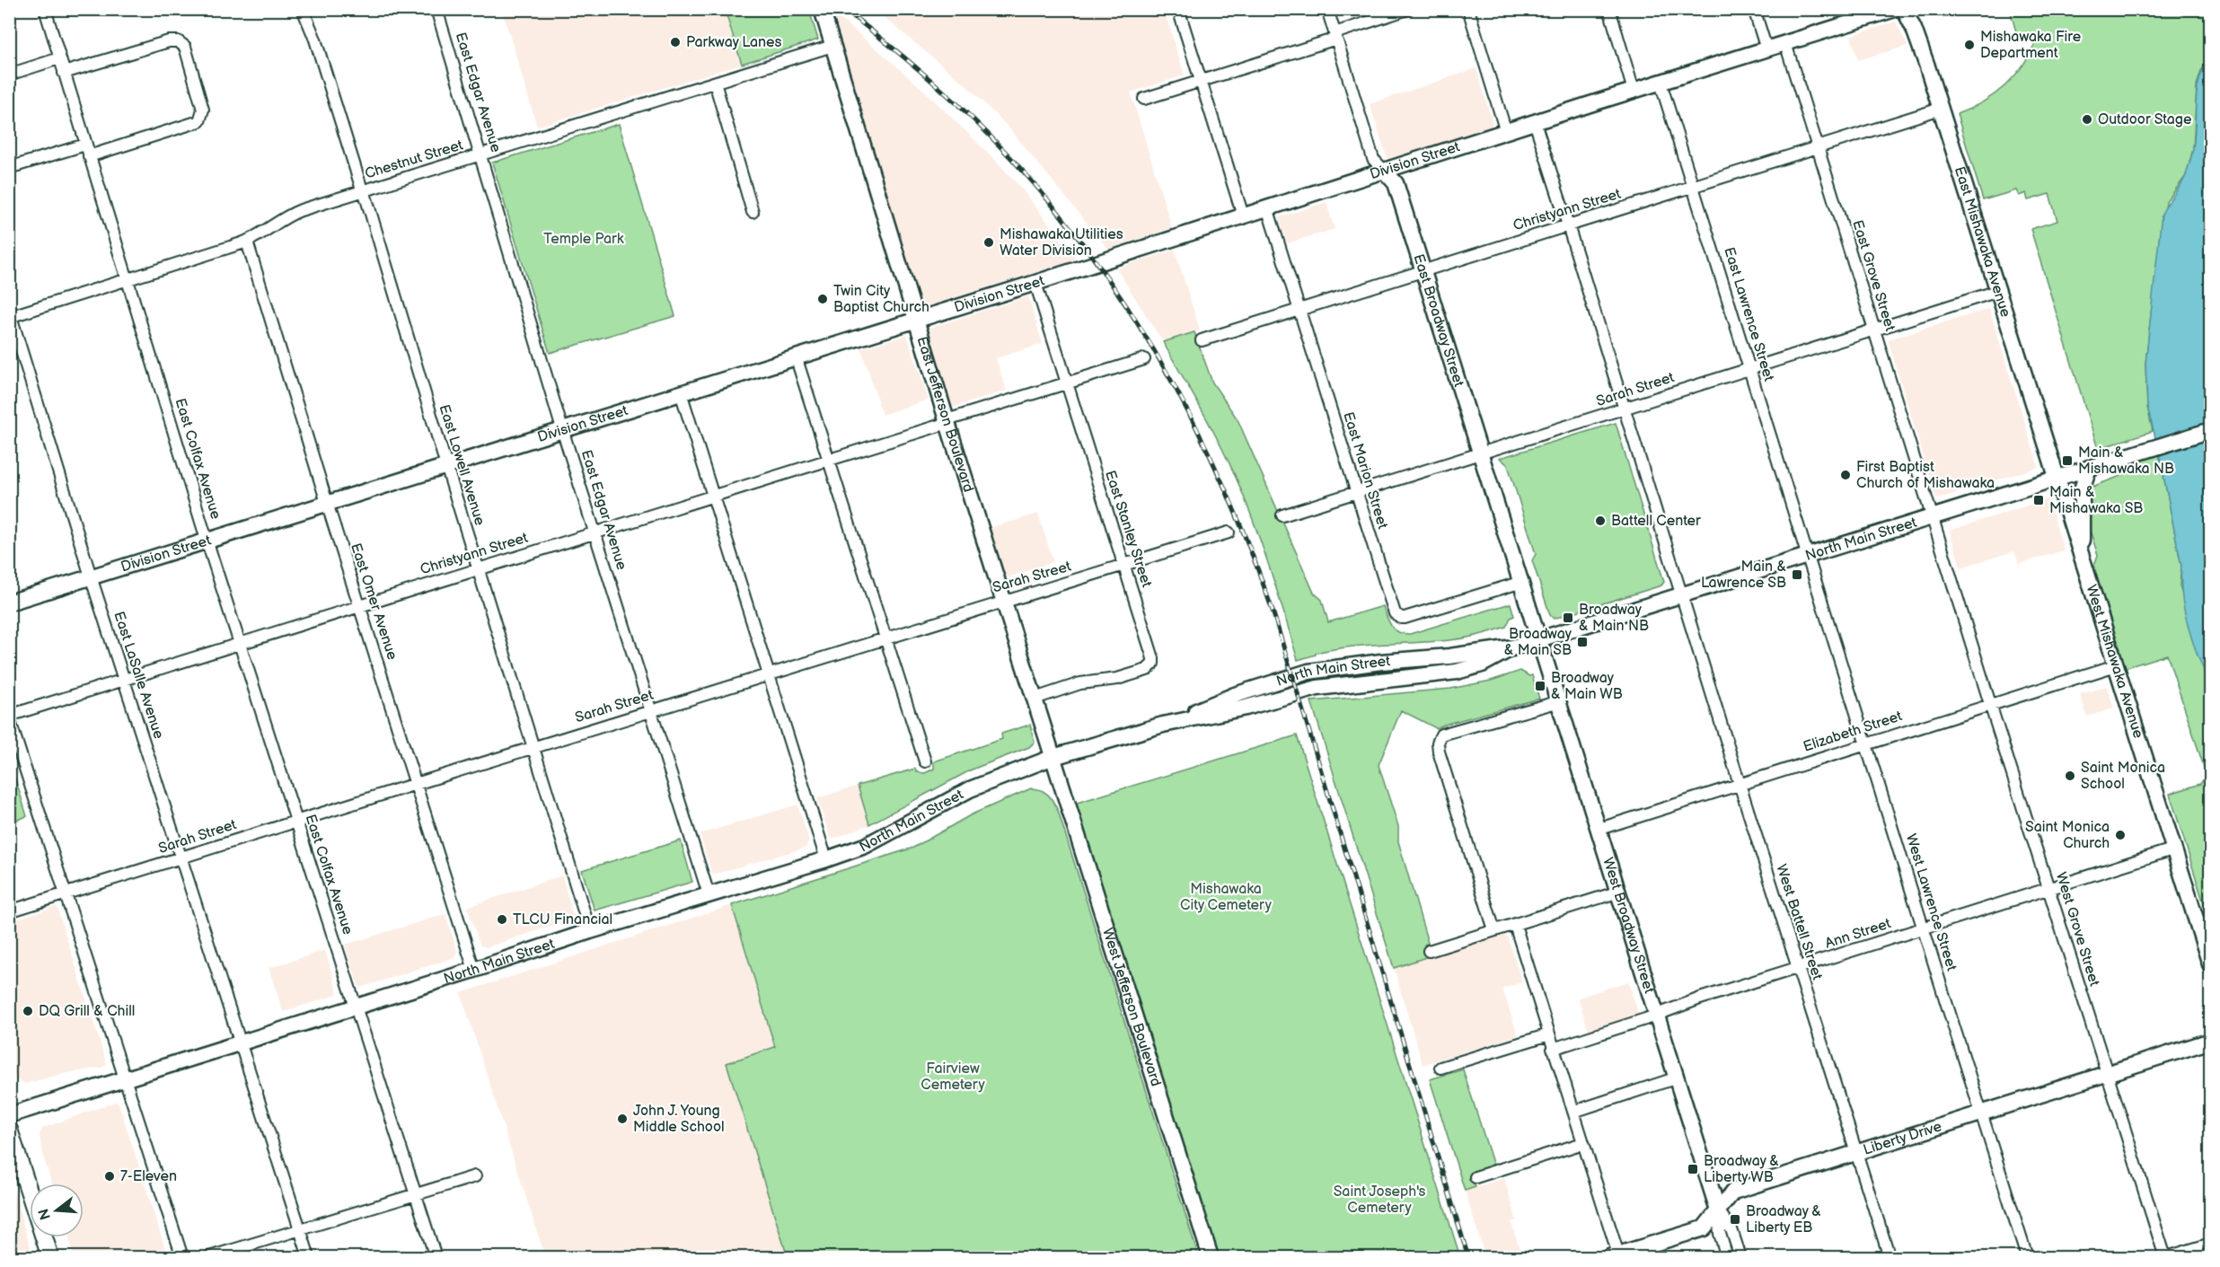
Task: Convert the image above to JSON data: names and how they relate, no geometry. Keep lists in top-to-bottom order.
{
  "streets": {
    "street": [
      "East Edgar Avenue",
      "Chestnut Street",
      "Division Street",
      "Christyann Street",
      "East Mishawaka Avenue",
      "East Grove Street",
      "East Lawrence Street",
      "East Broadway Street",
      "Sarah Street",
      "East Jefferson Boulevard",
      "East Colfax Avenue",
      "East Lowell Avenue",
      "East Marion Street",
      "East Stanley Street",
      "North Main Street",
      "East Omer Avenue",
      "West Mishawaka Avenue",
      "East LaSalle Avenue",
      "Elizabeth Street",
      "West Lawrence Street",
      "West Battell Street",
      "West Broadway Street",
      "West Grove Street",
      "Ann Street",
      "West Jefferson Boulevard",
      "Liberty Drive"
    ]
  },
  "crossings": [
    ["East Edgar Avenue", "Chestnut Street"],
    ["East Edgar Avenue", "Division Street"],
    ["East Edgar Avenue", "Christyann Street"],
    ["East Edgar Avenue", "Sarah Street"],
    ["East Edgar Avenue", "North Main Street"],
    ["Chestnut Street", "East Jefferson Boulevard"],
    ["Chestnut Street", "East Colfax Avenue"],
    ["Chestnut Street", "East Lowell Avenue"],
    ["Chestnut Street", "East Omer Avenue"],
    ["Chestnut Street", "East LaSalle Avenue"],
    ["Division Street", "East Grove Street"],
    ["Division Street", "East Lawrence Street"],
    ["Division Street", "East Broadway Street"],
    ["Division Street", "East Jefferson Boulevard"],
    ["Division Street", "East Colfax Avenue"],
    ["Division Street", "East Lowell Avenue"],
    ["Division Street", "East Marion Street"],
    ["Division Street", "East Stanley Street"],
    ["Division Street", "East Omer Avenue"],
    ["Division Street", "East LaSalle Avenue"],
    ["Division Street", "West Battell Street"],
    ["Christyann Street", "East Mishawaka Avenue"],
    ["Christyann Street", "East Grove Street"],
    ["Christyann Street", "East Lawrence Street"],
    ["Christyann Street", "East Broadway Street"],
    ["Christyann Street", "East Jefferson Boulevard"],
    ["Christyann Street", "East Colfax Avenue"],
    ["Christyann Street", "East Lowell Avenue"],
    ["Christyann Street", "East Marion Street"],
    ["Christyann Street", "East Stanley Street"],
    ["Christyann Street", "East Omer Avenue"],
    ["Christyann Street", "East LaSalle Avenue"],
    ["Christyann Street", "West Battell Street"],
    ["East Mishawaka Avenue", "Sarah Street"],
    ["East Mishawaka Avenue", "North Main Street"],
    ["East Mishawaka Avenue", "West Mishawaka Avenue"],
    ["East Grove Street", "Sarah Street"],
    ["East Grove Street", "North Main Street"],
    ["East Grove Street", "West Grove Street"],
    ["East Lawrence Street", "Sarah Street"],
    ["East Lawrence Street", "North Main Street"],
    ["East Lawrence Street", "West Lawrence Street"],
    ["East Broadway Street", "Sarah Street"],
    ["East Broadway Street", "East Marion Street"],
    ["East Broadway Street", "North Main Street"],
    ["East Broadway Street", "West Broadway Street"],
    ["Sarah Street", "East Jefferson Boulevard"],
    ["Sarah Street", "East Colfax Avenue"],
    ["Sarah Street", "East Lowell Avenue"],
    ["Sarah Street", "East Marion Street"],
    ["Sarah Street", "East Stanley Street"],
    ["Sarah Street", "East Omer Avenue"],
    ["Sarah Street", "East LaSalle Avenue"],
    ["Sarah Street", "West Battell Street"],
    ["East Jefferson Boulevard", "East Stanley Street"],
    ["East Jefferson Boulevard", "North Main Street"],
    ["East Jefferson Boulevard", "West Jefferson Boulevard"],
    ["East Colfax Avenue", "North Main Street"],
    ["East Lowell Avenue", "North Main Street"],
    ["North Main Street", "East Omer Avenue"],
    ["North Main Street", "West Mishawaka Avenue"],
    ["North Main Street", "East LaSalle Avenue"],
    ["North Main Street", "West Lawrence Street"],
    ["North Main Street", "West Battell Street"],
    ["North Main Street", "West Broadway Street"],
    ["North Main Street", "West Grove Street"],
    ["North Main Street", "West Jefferson Boulevard"],
    ["West Mishawaka Avenue", "Elizabeth Street"],
    ["West Mishawaka Avenue", "Ann Street"],
    ["Elizabeth Street", "West Lawrence Street"],
    ["Elizabeth Street", "West Battell Street"],
    ["Elizabeth Street", "West Broadway Street"],
    ["Elizabeth Street", "West Grove Street"],
    ["West Lawrence Street", "Ann Street"],
    ["West Lawrence Street", "Liberty Drive"],
    ["West Battell Street", "Ann Street"],
    ["West Battell Street", "Liberty Drive"],
    ["West Broadway Street", "Ann Street"],
    ["West Broadway Street", "Liberty Drive"],
    ["West Grove Street", "Ann Street"],
    ["West Grove Street", "Liberty Drive"]
  ],
  "parks": [
    "Temple Park",
    "Mishawaka City Cemetery",
    "Fairview Cemetery",
    "Saint Joseph's Cemetery"
  ],
  "places": {
    "other": [
      "Parkway Lanes",
      "Mishawaka Fire Department",
      "Outdoor Stage",
      "Mishawaka Utilities Water Division",
      "Twin City Baptist Church",
      "First Baptist Church of Mishawaka",
      "Battell Center",
      "Saint Monica School",
      "Saint Monica Church",
      "TLCU Financial",
      "DQ Grill & Chill",
      "John J. Young Middle School",
      "7-Eleven"
    ],
    "transit": [
      "Main & Mishawaka NB",
      "Main & Mishawaka SB",
      "Main & Lawrence SB",
      "Broadway & Main NB",
      "Broadway & Main SB",
      "Broadway & Main WB",
      "Broadway & Liberty WB",
      "Broadway & Liberty EB"
    ]
  },
  "north": "left"
}
